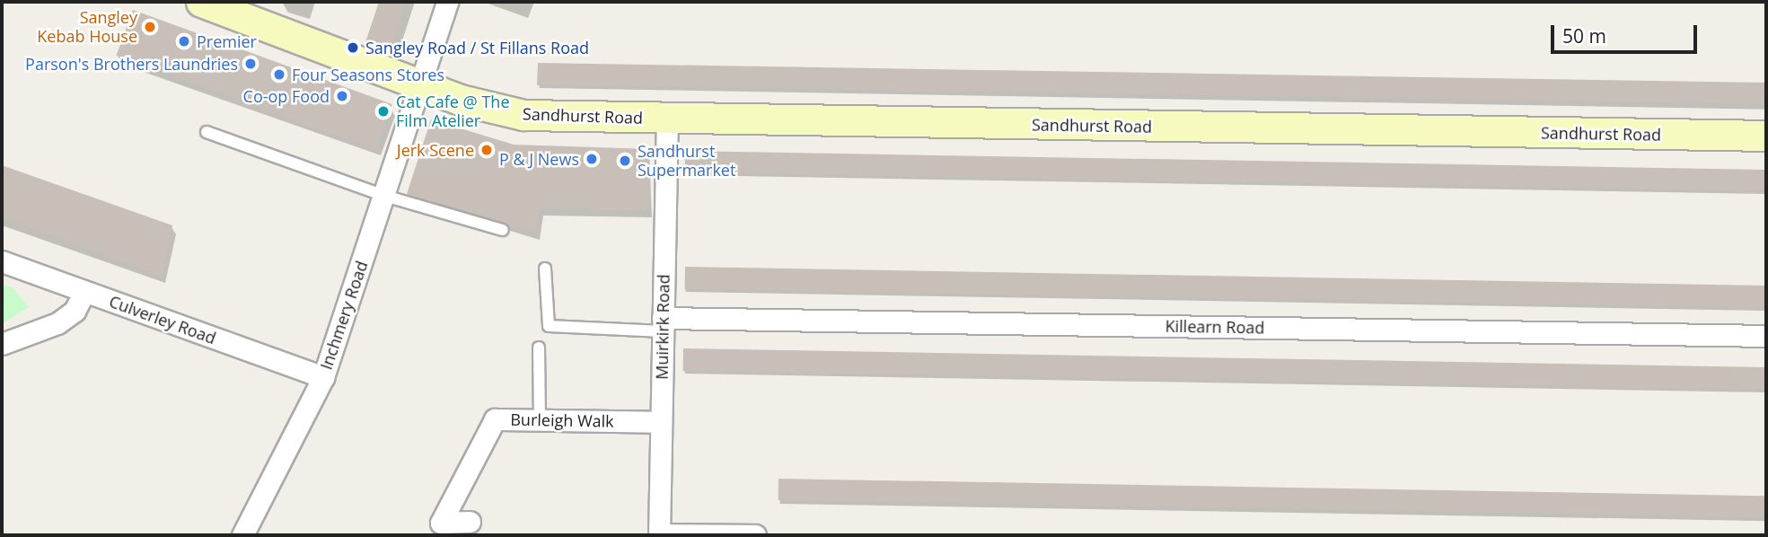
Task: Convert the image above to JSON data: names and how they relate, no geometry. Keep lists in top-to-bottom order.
{
  "streets": {
    "street": [
      "Sandhurst Road",
      "Inchmery Road",
      "Culverley Road",
      "Muirkirk Road",
      "Killearn Road",
      "Burleigh Walk"
    ]
  },
  "crossings": [
    ["Sandhurst Road", "Inchmery Road"],
    ["Sandhurst Road", "Muirkirk Road"],
    ["Inchmery Road", "Culverley Road"],
    ["Muirkirk Road", "Killearn Road"],
    ["Muirkirk Road", "Burleigh Walk"]
  ],
  "places": [
    "Sangley Kebab House",
    "Premier",
    "Sangley Road / St Fillans Road",
    "Parson's Brothers Laundries",
    "Four Seasons Stores",
    "Co-op Food",
    "Cat Cafe @ The Film Atelier",
    "Jerk Scene",
    "P & J News",
    "Sandhurst Supermarket"
  ],
  "scale_bar": "50 m"
}
